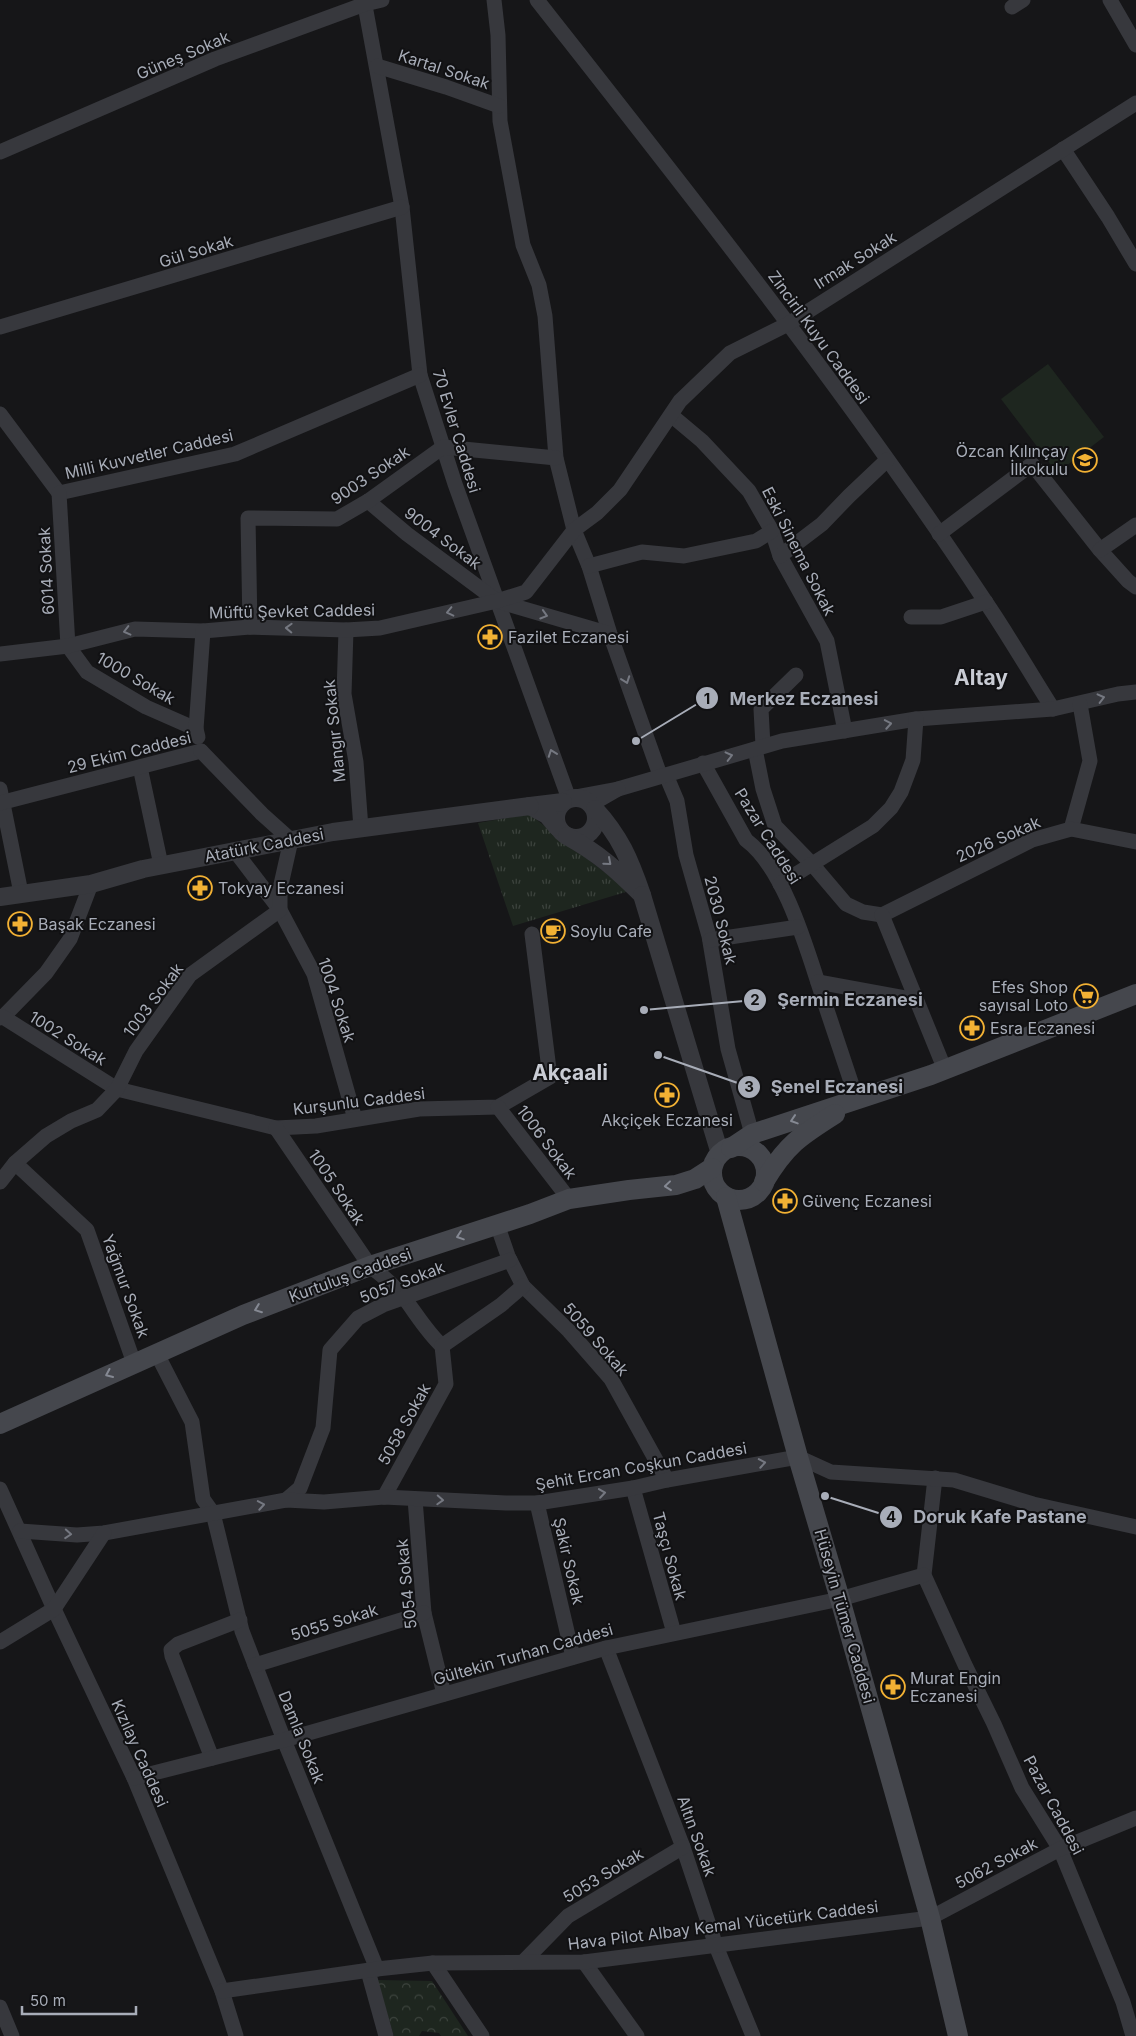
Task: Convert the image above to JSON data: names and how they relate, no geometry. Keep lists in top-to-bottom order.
{
  "streets": {
    "main road": ["Kurtuluş Caddesi", "Hüseyin Tümer Caddesi"],
    "street": [
      "Güneş Sokak",
      "Kartal Sokak",
      "Gül Sokak",
      "Irmak Sokak",
      "Zincirli Kuyu Caddesi",
      "70 Evler Caddesi",
      "Milli Kuvvetler Caddesi",
      "9003 Sokak",
      "9004 Sokak",
      "Eski Sinema Sokak",
      "6014 Sokak",
      "Müftü Şevket Caddesi",
      "1000 Sokak",
      "Mangır Sokak",
      "29 Ekim Caddesi",
      "Pazar Caddesi",
      "2026 Sokak",
      "Atatürk Caddesi",
      "2030 Sokak",
      "1003 Sokak",
      "1004 Sokak",
      "1002 Sokak",
      "Kurşunlu Caddesi",
      "1006 Sokak",
      "1005 Sokak",
      "5057 Sokak",
      "Yağmur Sokak",
      "5059 Sokak",
      "5058 Sokak",
      "Şehit Ercan Coşkun Caddesi",
      "Taşçı Sokak",
      "Şakir Sokak",
      "5054 Sokak",
      "5055 Sokak",
      "Gültekin Turhan Caddesi",
      "Damla Sokak",
      "Kızılay Caddesi",
      "Altın Sokak",
      "5062 Sokak",
      "5053 Sokak",
      "Hava Pilot Albay Kemal Yücetürk Caddesi"
    ]
  },
  "crossings": [
    ["Güneş Sokak", "70 Evler Caddesi"],
    ["Kartal Sokak", "70 Evler Caddesi"],
    ["Kartal Sokak", "2030 Sokak"],
    ["Gül Sokak", "70 Evler Caddesi"],
    ["Irmak Sokak", "Zincirli Kuyu Caddesi"],
    ["Irmak Sokak", "70 Evler Caddesi"],
    ["Irmak Sokak", "9004 Sokak"],
    ["Irmak Sokak", "Eski Sinema Sokak"],
    ["Irmak Sokak", "Müftü Şevket Caddesi"],
    ["Irmak Sokak", "2030 Sokak"],
    ["70 Evler Caddesi", "Milli Kuvvetler Caddesi"],
    ["70 Evler Caddesi", "9003 Sokak"],
    ["70 Evler Caddesi", "9004 Sokak"],
    ["70 Evler Caddesi", "Müftü Şevket Caddesi"],
    ["70 Evler Caddesi", "Atatürk Caddesi"],
    ["Milli Kuvvetler Caddesi", "6014 Sokak"],
    ["9003 Sokak", "9004 Sokak"],
    ["9003 Sokak", "Müftü Şevket Caddesi"],
    ["9004 Sokak", "Müftü Şevket Caddesi"],
    ["6014 Sokak", "Müftü Şevket Caddesi"],
    ["6014 Sokak", "1000 Sokak"],
    ["Müftü Şevket Caddesi", "1000 Sokak"],
    ["Müftü Şevket Caddesi", "Mangır Sokak"],
    ["Müftü Şevket Caddesi", "2030 Sokak"],
    ["Mangır Sokak", "Atatürk Caddesi"],
    ["29 Ekim Caddesi", "Atatürk Caddesi"],
    ["Pazar Caddesi", "Kurtuluş Caddesi"],
    ["Pazar Caddesi", "Gültekin Turhan Caddesi"],
    ["Pazar Caddesi", "5062 Sokak"],
    ["Atatürk Caddesi", "1004 Sokak"],
    ["2030 Sokak", "Kurtuluş Caddesi"],
    ["1003 Sokak", "1004 Sokak"],
    ["1003 Sokak", "1002 Sokak"],
    ["1003 Sokak", "Kurşunlu Caddesi"],
    ["1004 Sokak", "Kurşunlu Caddesi"],
    ["1002 Sokak", "Kurşunlu Caddesi"],
    ["Kurşunlu Caddesi", "1006 Sokak"],
    ["Kurşunlu Caddesi", "1005 Sokak"],
    ["1006 Sokak", "Kurtuluş Caddesi"],
    ["1005 Sokak", "Kurtuluş Caddesi"],
    ["1005 Sokak", "5057 Sokak"],
    ["1005 Sokak", "5058 Sokak"],
    ["Kurtuluş Caddesi", "Yağmur Sokak"],
    ["Kurtuluş Caddesi", "5059 Sokak"],
    ["Kurtuluş Caddesi", "Hüseyin Tümer Caddesi"],
    ["5057 Sokak", "5059 Sokak"],
    ["5057 Sokak", "Şehit Ercan Coşkun Caddesi"],
    ["Yağmur Sokak", "Şehit Ercan Coşkun Caddesi"],
    ["Yağmur Sokak", "Damla Sokak"],
    ["5059 Sokak", "Şehit Ercan Coşkun Caddesi"],
    ["5058 Sokak", "Şehit Ercan Coşkun Caddesi"],
    ["Şehit Ercan Coşkun Caddesi", "Taşçı Sokak"],
    ["Şehit Ercan Coşkun Caddesi", "Şakir Sokak"],
    ["Şehit Ercan Coşkun Caddesi", "5054 Sokak"],
    ["Şehit Ercan Coşkun Caddesi", "Hüseyin Tümer Caddesi"],
    ["Şehit Ercan Coşkun Caddesi", "Damla Sokak"],
    ["Şehit Ercan Coşkun Caddesi", "Kızılay Caddesi"],
    ["Taşçı Sokak", "Gültekin Turhan Caddesi"],
    ["Şakir Sokak", "Gültekin Turhan Caddesi"],
    ["5054 Sokak", "5055 Sokak"],
    ["5054 Sokak", "Gültekin Turhan Caddesi"],
    ["Hüseyin Tümer Caddesi", "Gültekin Turhan Caddesi"],
    ["Hüseyin Tümer Caddesi", "5062 Sokak"],
    ["Hüseyin Tümer Caddesi", "Hava Pilot Albay Kemal Yücetürk Caddesi"],
    ["5055 Sokak", "Damla Sokak"],
    ["Gültekin Turhan Caddesi", "Damla Sokak"],
    ["Gültekin Turhan Caddesi", "Kızılay Caddesi"],
    ["Gültekin Turhan Caddesi", "Altın Sokak"],
    ["Damla Sokak", "Hava Pilot Albay Kemal Yücetürk Caddesi"],
    ["Kızılay Caddesi", "Hava Pilot Albay Kemal Yücetürk Caddesi"],
    ["Altın Sokak", "5053 Sokak"],
    ["Altın Sokak", "Hava Pilot Albay Kemal Yücetürk Caddesi"],
    ["5062 Sokak", "Hava Pilot Albay Kemal Yücetürk Caddesi"],
    ["5053 Sokak", "Hava Pilot Albay Kemal Yücetürk Caddesi"]
  ],
  "one_way": ["Kurtuluş Caddesi", "Şehit Ercan Coşkun Caddesi"],
  "districts": ["Altay", "Akçaali"],
  "places": {
    "school or university": ["Özcan Kılınçay İlkokulu"],
    "pharmacy": [
      "Fazilet Eczanesi",
      "Tokyay Eczanesi",
      "Başak Eczanesi",
      "Esra Eczanesi",
      "Akçiçek Eczanesi",
      "Güvenç Eczanesi",
      "Murat Engin Eczanesi"
    ],
    "other": [
      "Merkez Eczanesi",
      "Şermin Eczanesi",
      "Şenel Eczanesi",
      "Doruk Kafe Pastane"
    ],
    "cafe": ["Soylu Cafe"],
    "supermarket": ["Efes Shop sayısal Loto"]
  },
  "scale_bar": "50 m"
}
